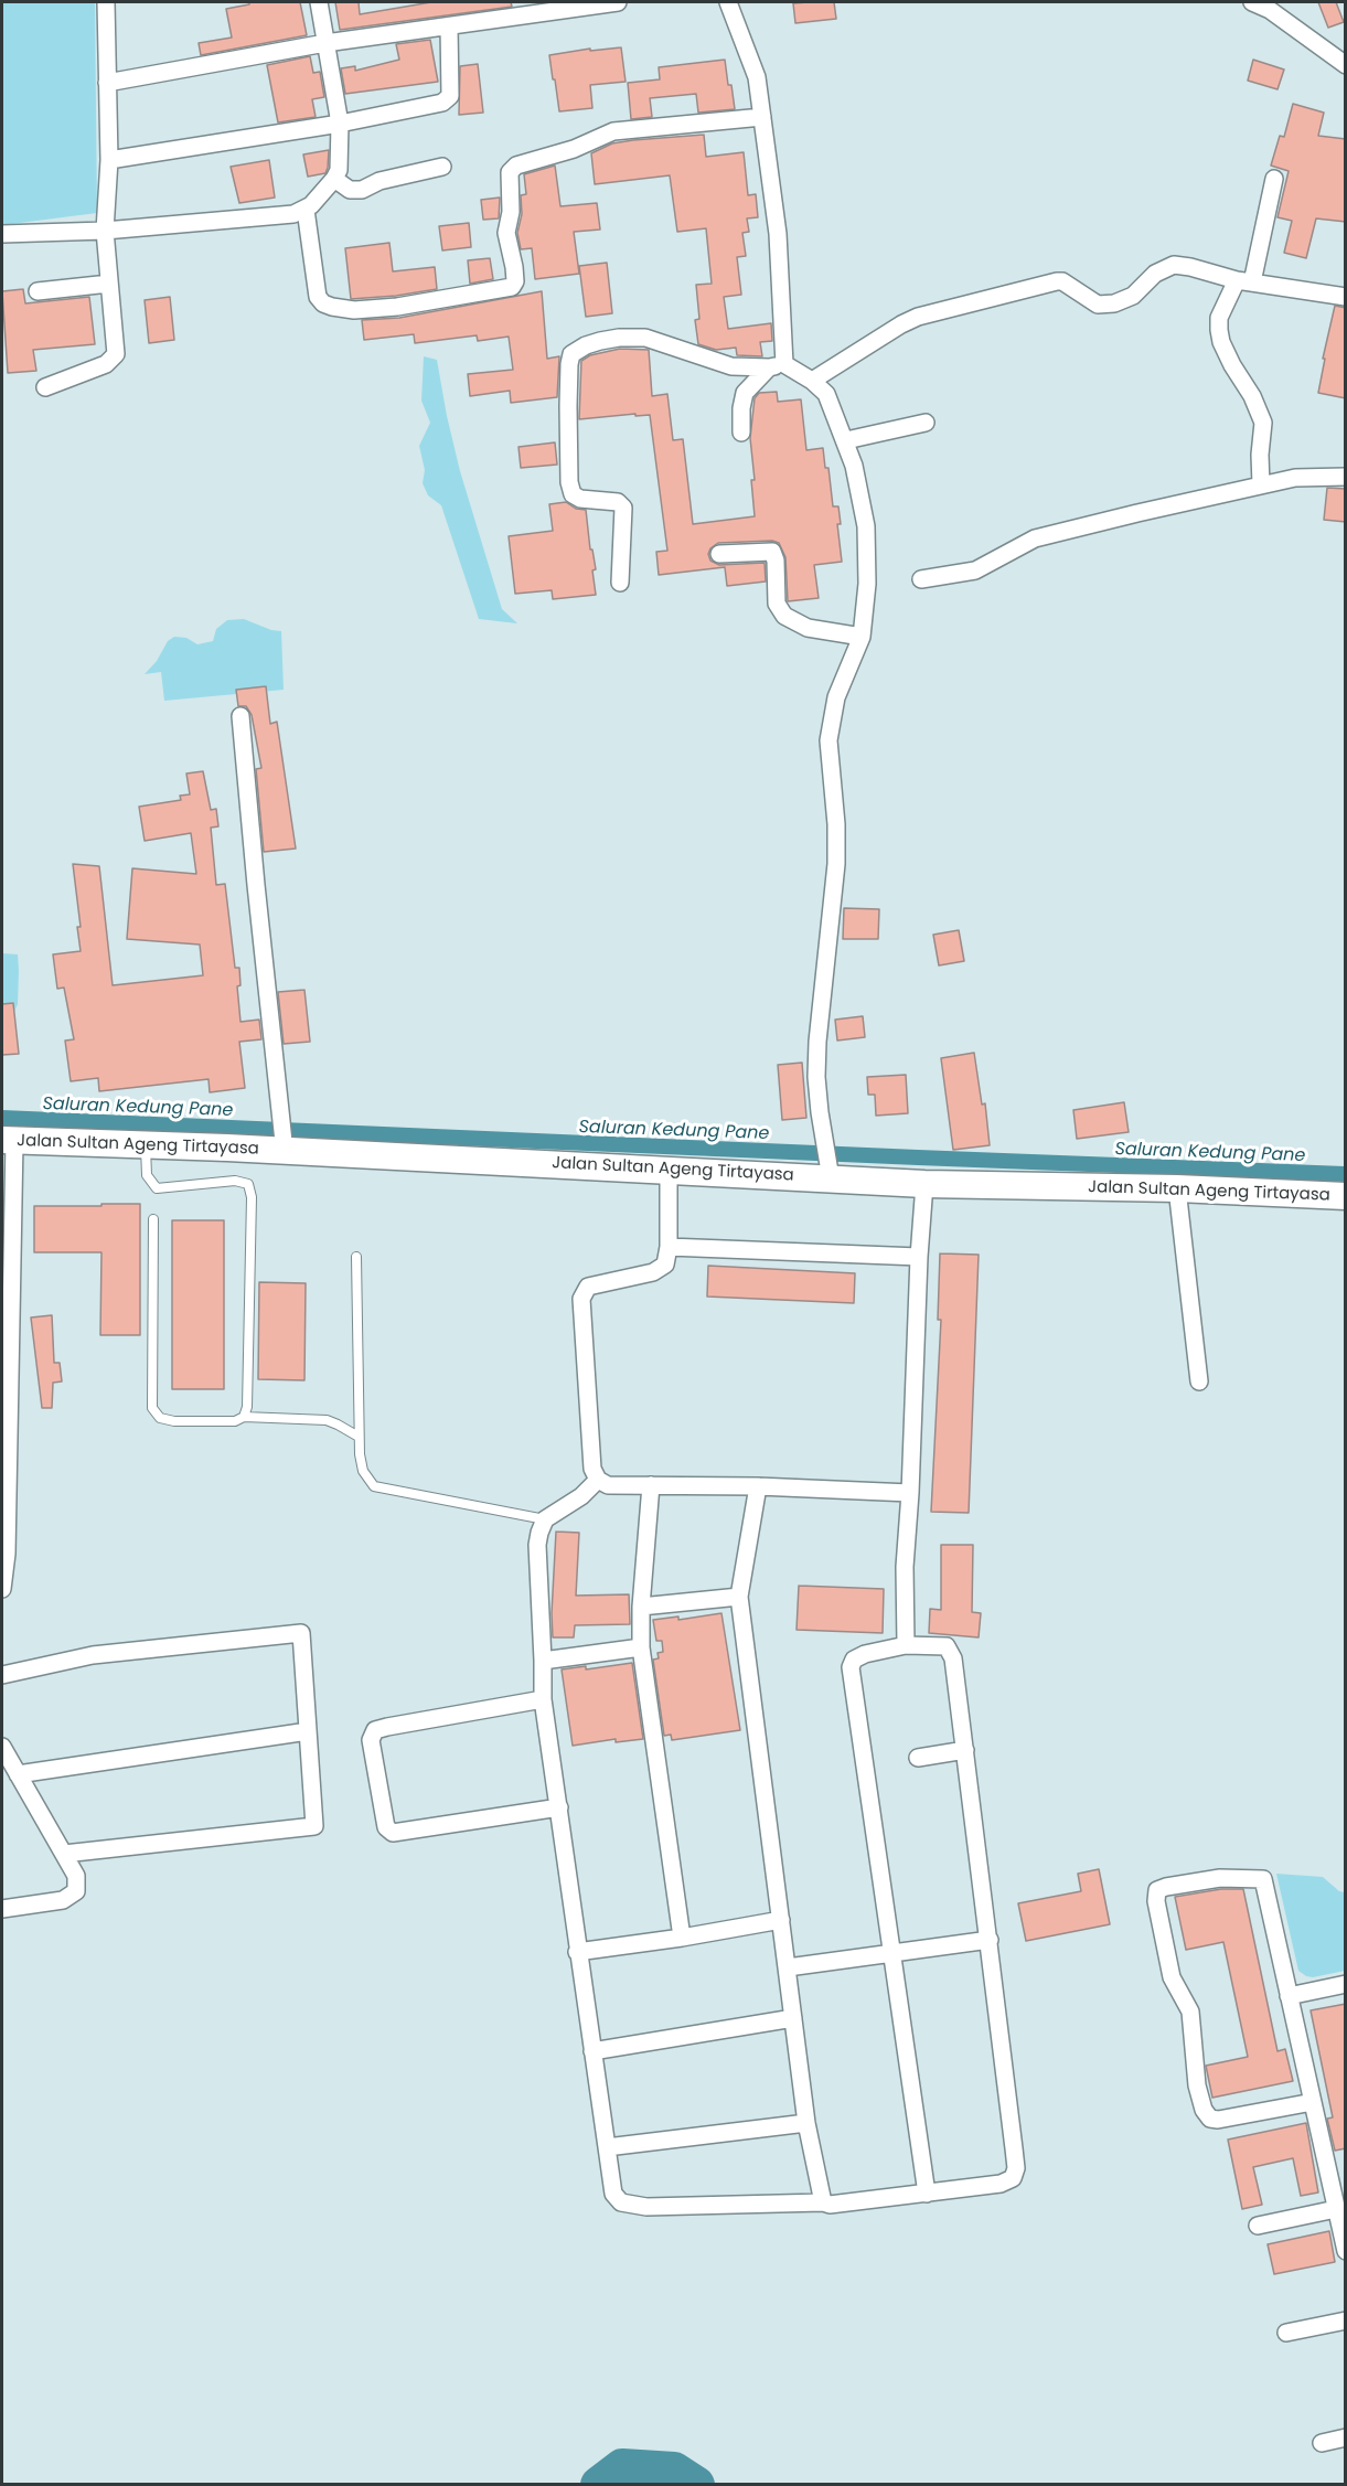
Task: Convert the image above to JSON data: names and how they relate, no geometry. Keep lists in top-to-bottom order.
{
  "streets": {
    "main road": ["Jalan Sultan Ageng Tirtayasa"]
  },
  "water": ["Saluran Kedung Pane"]
}
